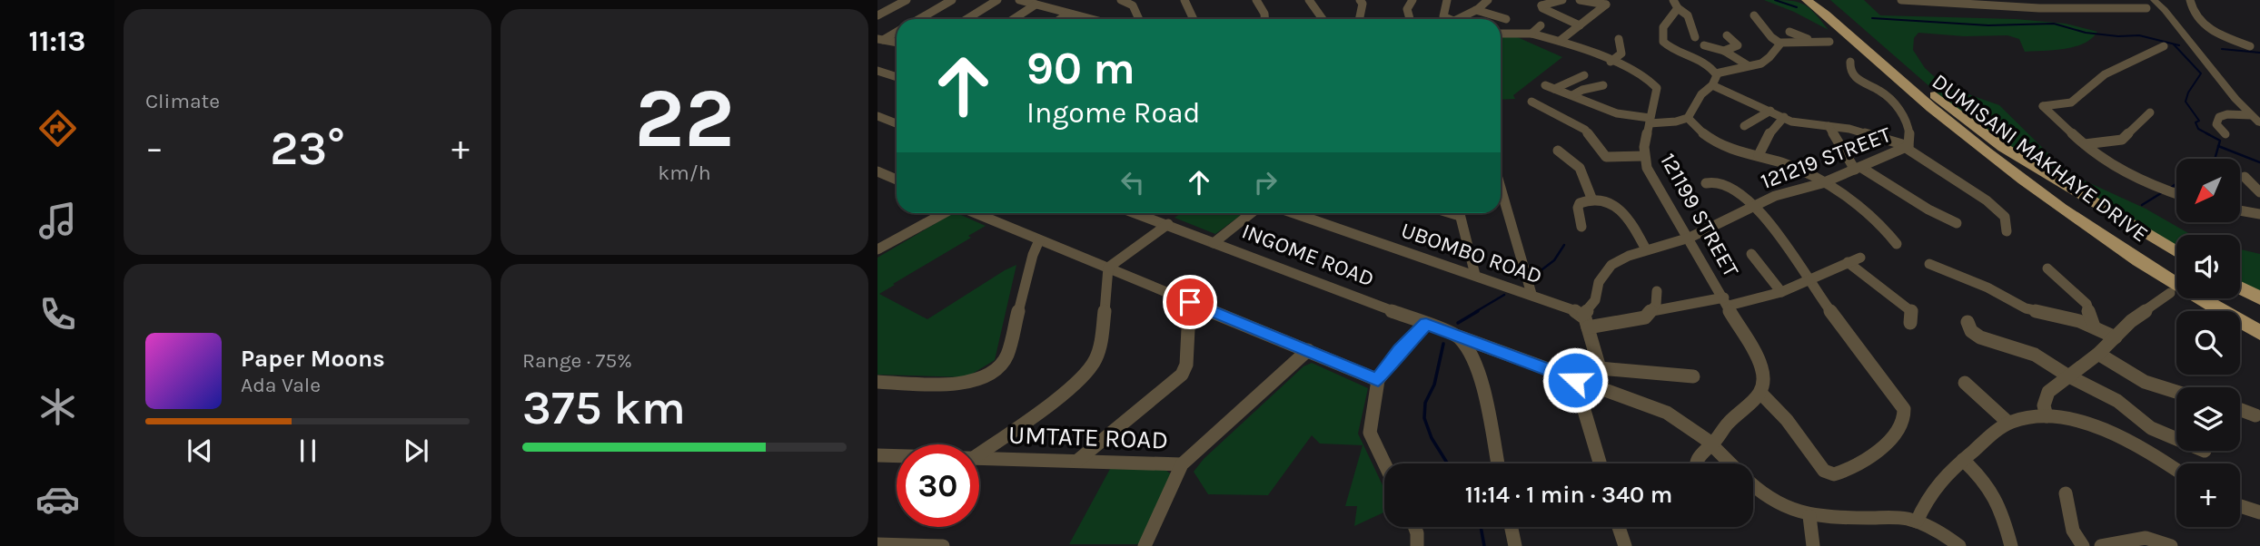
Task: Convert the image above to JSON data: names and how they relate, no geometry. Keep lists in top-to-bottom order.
{
  "streets": {
    "main road": ["DUMISANI MAKHAYE DRIVE"],
    "street": [
      "121219 STREET",
      "121199 STREET",
      "UBOMBO ROAD",
      "INGOME ROAD",
      "UMTATE ROAD"
    ]
  },
  "crossings": [
    ["121219 STREET", "121199 STREET"],
    ["121219 STREET", "UBOMBO ROAD"]
  ],
  "north": "bottom left",
  "page": {
    "tabs": "11:13",
    "tile": [
      "Climate",
      ["22", "km/h"],
      ["Range · 75%", "375 km"]
    ],
    "turn": ["90 m", "Ingome Road"],
    "heat": ["−", "23°", "+"],
    "map_buttons": "+",
    "song": ["Paper Moons", "Ada Vale"],
    "limit": "30",
    "trip": "11:14 · 1 min · 340 m"
  }
}
